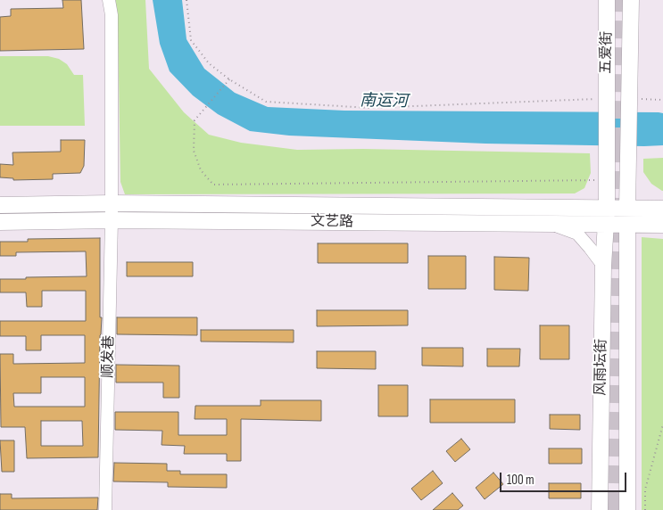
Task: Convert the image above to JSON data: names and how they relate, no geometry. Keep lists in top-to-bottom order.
{
  "streets": {
    "main road": ["五爱街", "文艺路", "风雨坛街"],
    "street": ["顺发巷"]
  },
  "crossings": [
    ["五爱街", "风雨坛街"],
    ["文艺路", "顺发巷"],
    ["文艺路", "风雨坛街"]
  ],
  "water": ["南运河"],
  "scale_bar": "100 m"
}
